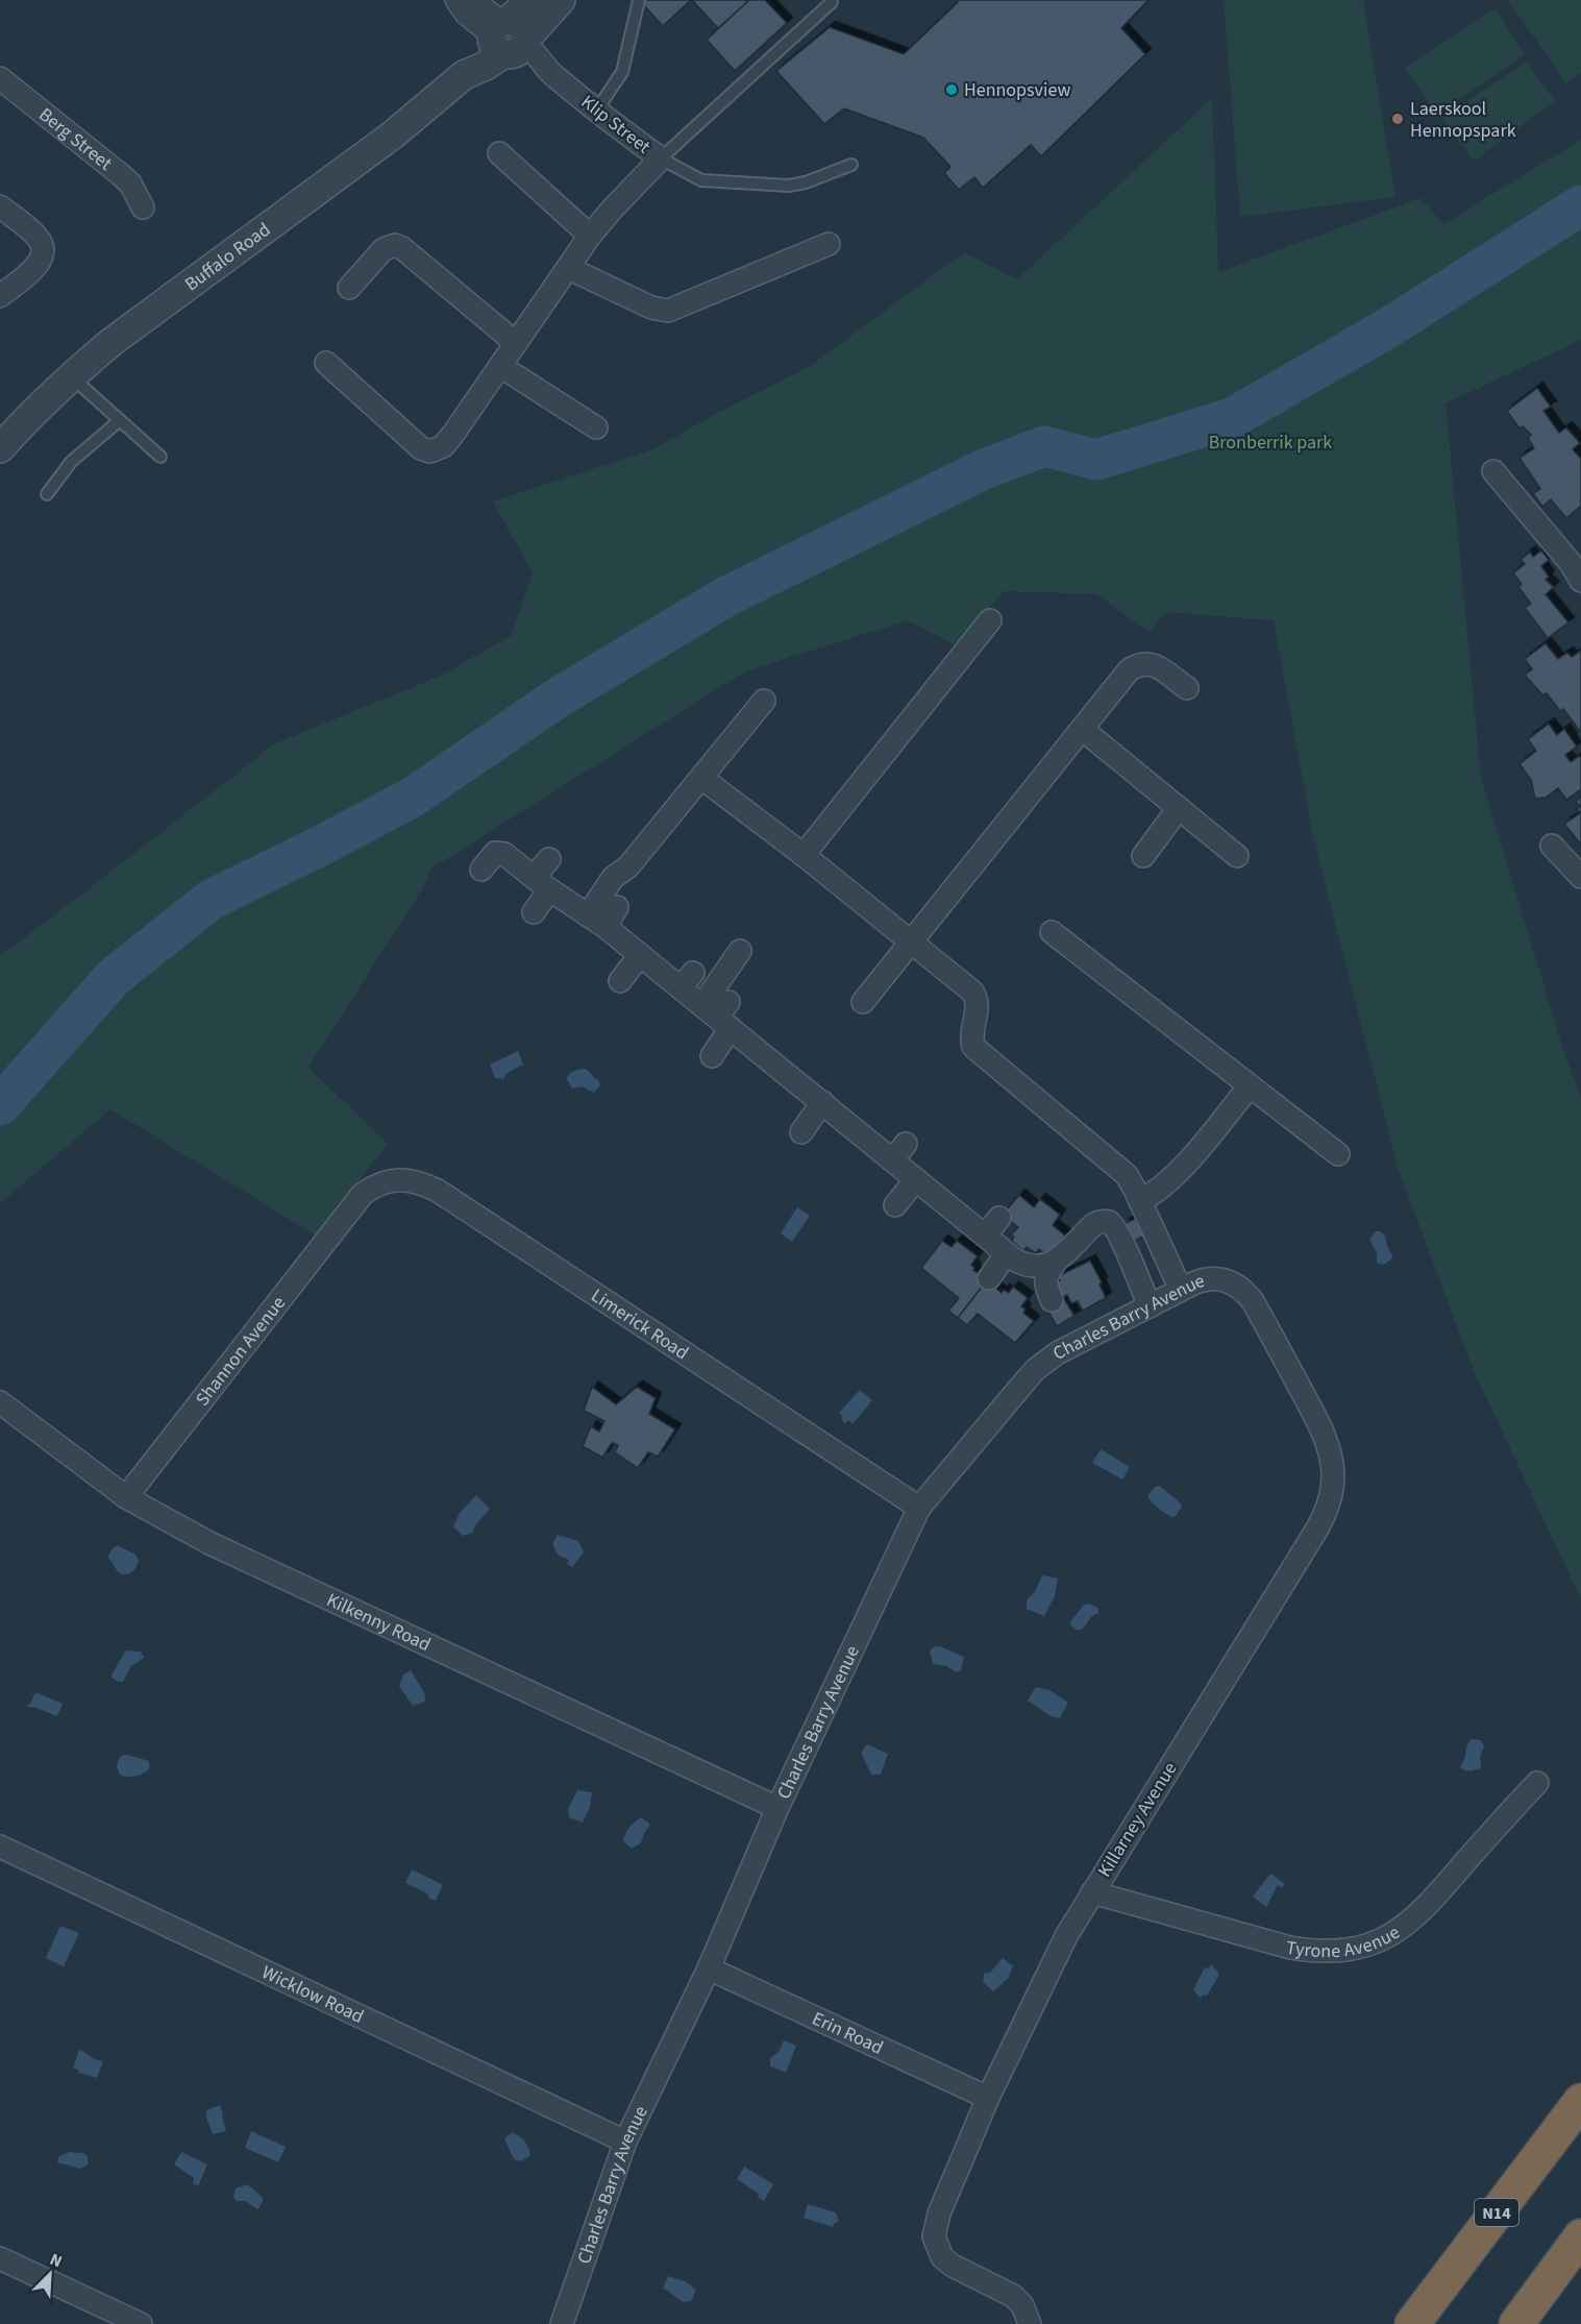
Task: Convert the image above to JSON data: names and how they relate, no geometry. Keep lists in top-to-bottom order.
{
  "streets": {
    "highway": ["N14"],
    "street": [
      "Klip Street",
      "Berg Street",
      "Buffalo Road",
      "Charles Barry Avenue",
      "Limerick Road",
      "Shannon Avenue",
      "Kilkenny Road",
      "Killarney Avenue",
      "Tyrone Avenue",
      "Wicklow Road",
      "Erin Road"
    ]
  },
  "crossings": [
    ["Klip Street", "Buffalo Road"],
    ["Charles Barry Avenue", "Limerick Road"],
    ["Charles Barry Avenue", "Kilkenny Road"],
    ["Charles Barry Avenue", "Killarney Avenue"],
    ["Charles Barry Avenue", "Wicklow Road"],
    ["Charles Barry Avenue", "Erin Road"],
    ["Limerick Road", "Shannon Avenue"],
    ["Shannon Avenue", "Kilkenny Road"],
    ["Killarney Avenue", "Tyrone Avenue"],
    ["Killarney Avenue", "Erin Road"]
  ],
  "parks": ["Bronberrik park"],
  "places": ["Hennopsview", "Laerskool Hennopspark"],
  "north": "top right"
}
